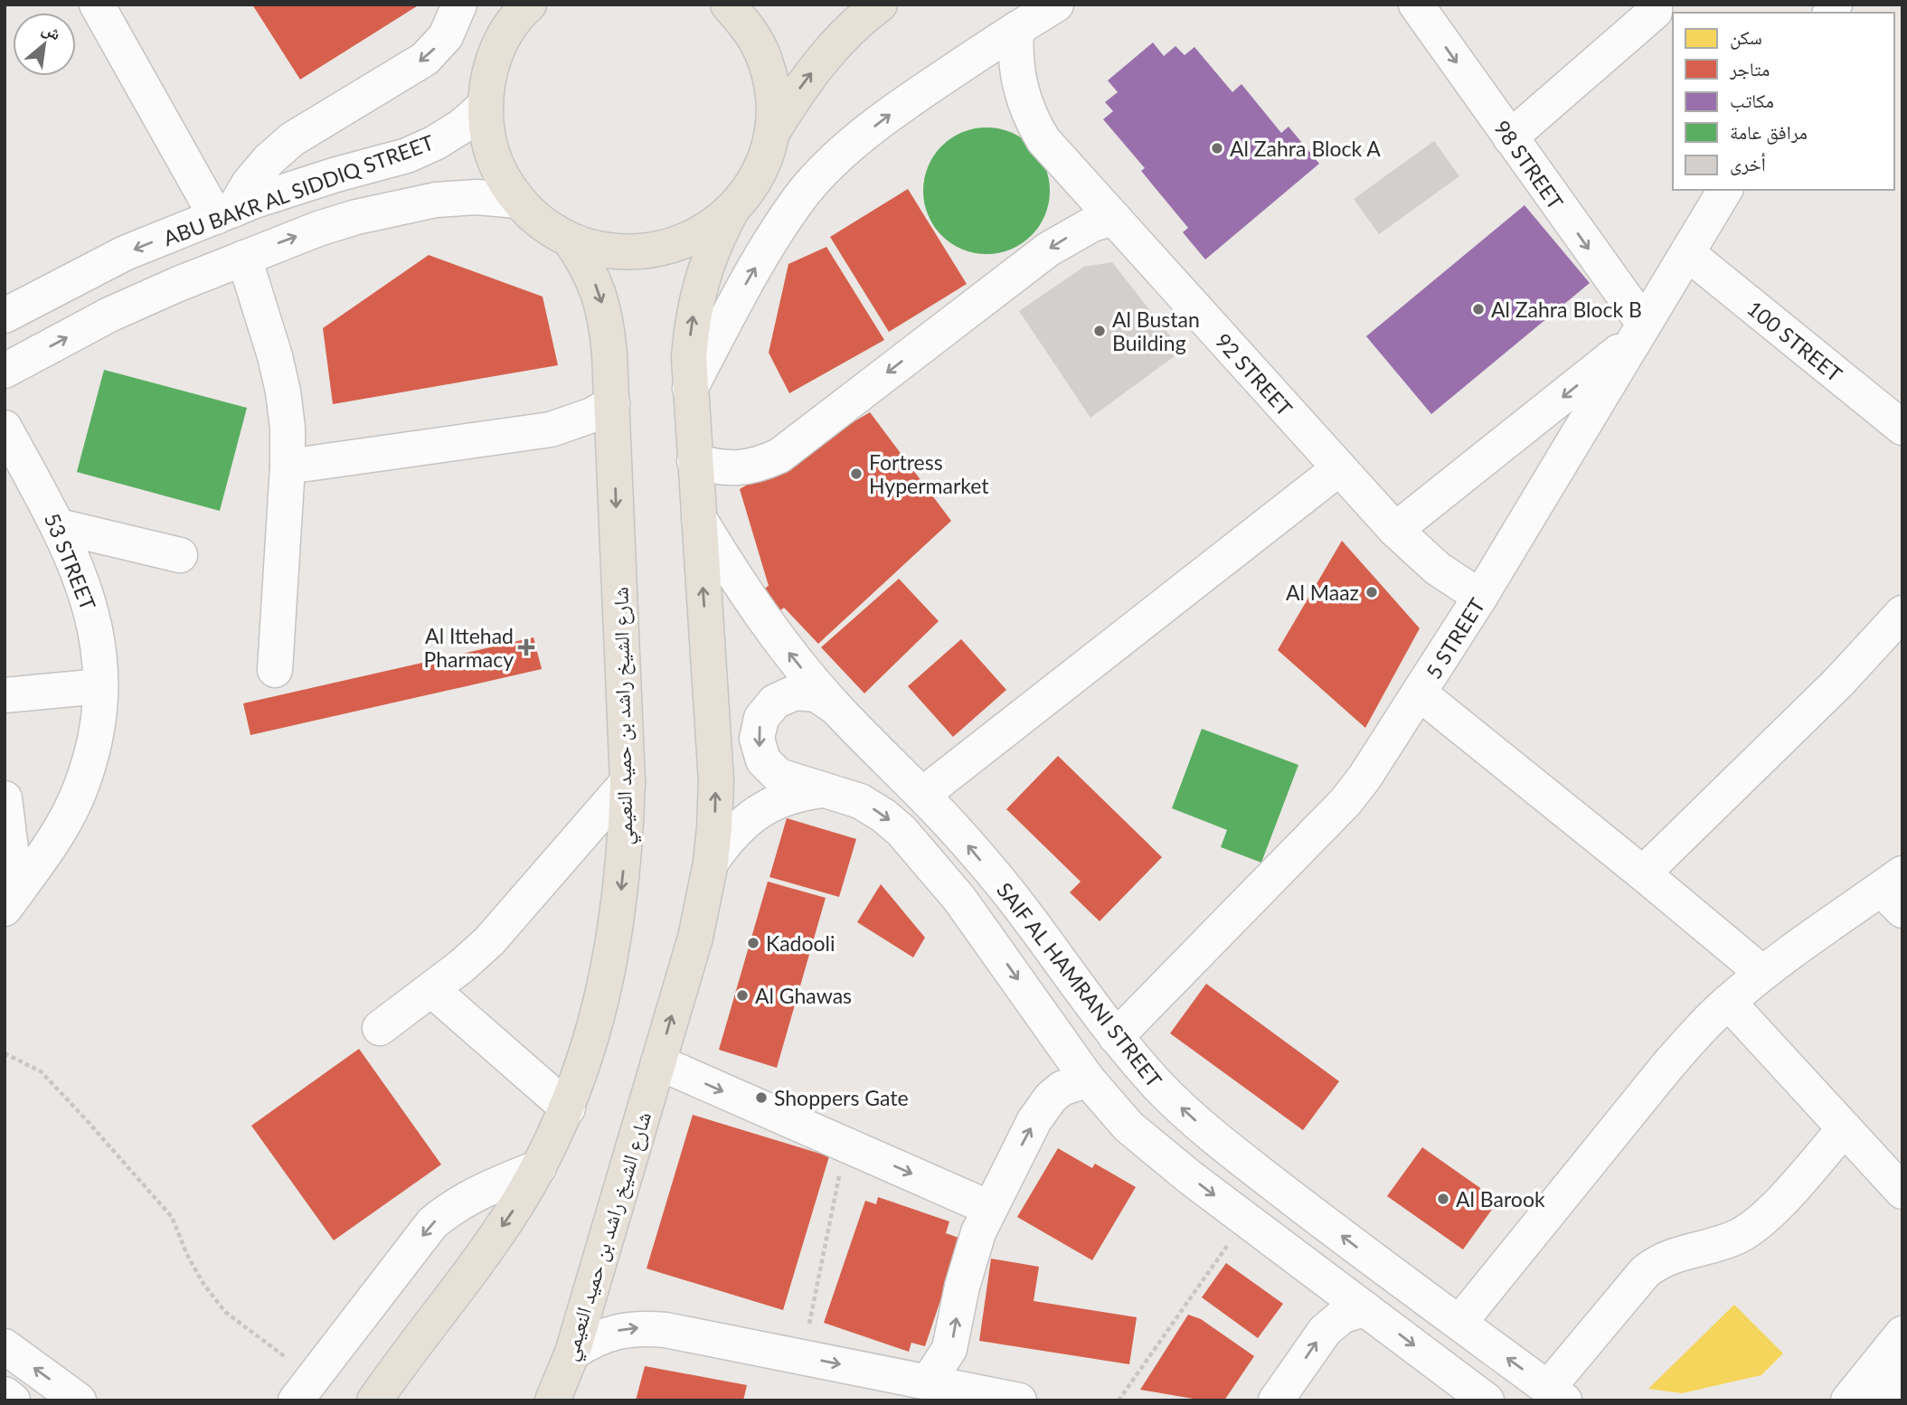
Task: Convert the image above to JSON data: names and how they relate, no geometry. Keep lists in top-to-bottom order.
{
  "streets": {
    "main road": ["شارع الشيخ راشد بن حميد النعيمي"],
    "street": [
      "98 STREET",
      "ABU BAKR AL SIDDIQ STREET",
      "100 STREET",
      "92 STREET",
      "53 STREET",
      "5 STREET",
      "SAIF AL HAMRANI STREET"
    ]
  },
  "crossings": [
    ["98 STREET", "5 STREET"],
    ["100 STREET", "5 STREET"],
    ["92 STREET", "5 STREET"],
    ["5 STREET", "SAIF AL HAMRANI STREET"],
    ["شارع الشيخ راشد بن حميد النعيمي", "SAIF AL HAMRANI STREET"]
  ],
  "one_way": ["98 STREET"],
  "places": {
    "other": [
      "Al Zahra Block A",
      "Al Zahra Block B",
      "Al Bustan Building",
      "Fortress Hypermarket",
      "Al Maaz",
      "Kadooli",
      "Al Ghawas",
      "Shoppers Gate",
      "Al Barook"
    ],
    "health": ["Al Ittehad Pharmacy"]
  },
  "legend": [
    "سكن",
    "متاجر",
    "مكاتب",
    "مرافق عامة",
    "أخرى"
  ],
  "north": "top right"
}
